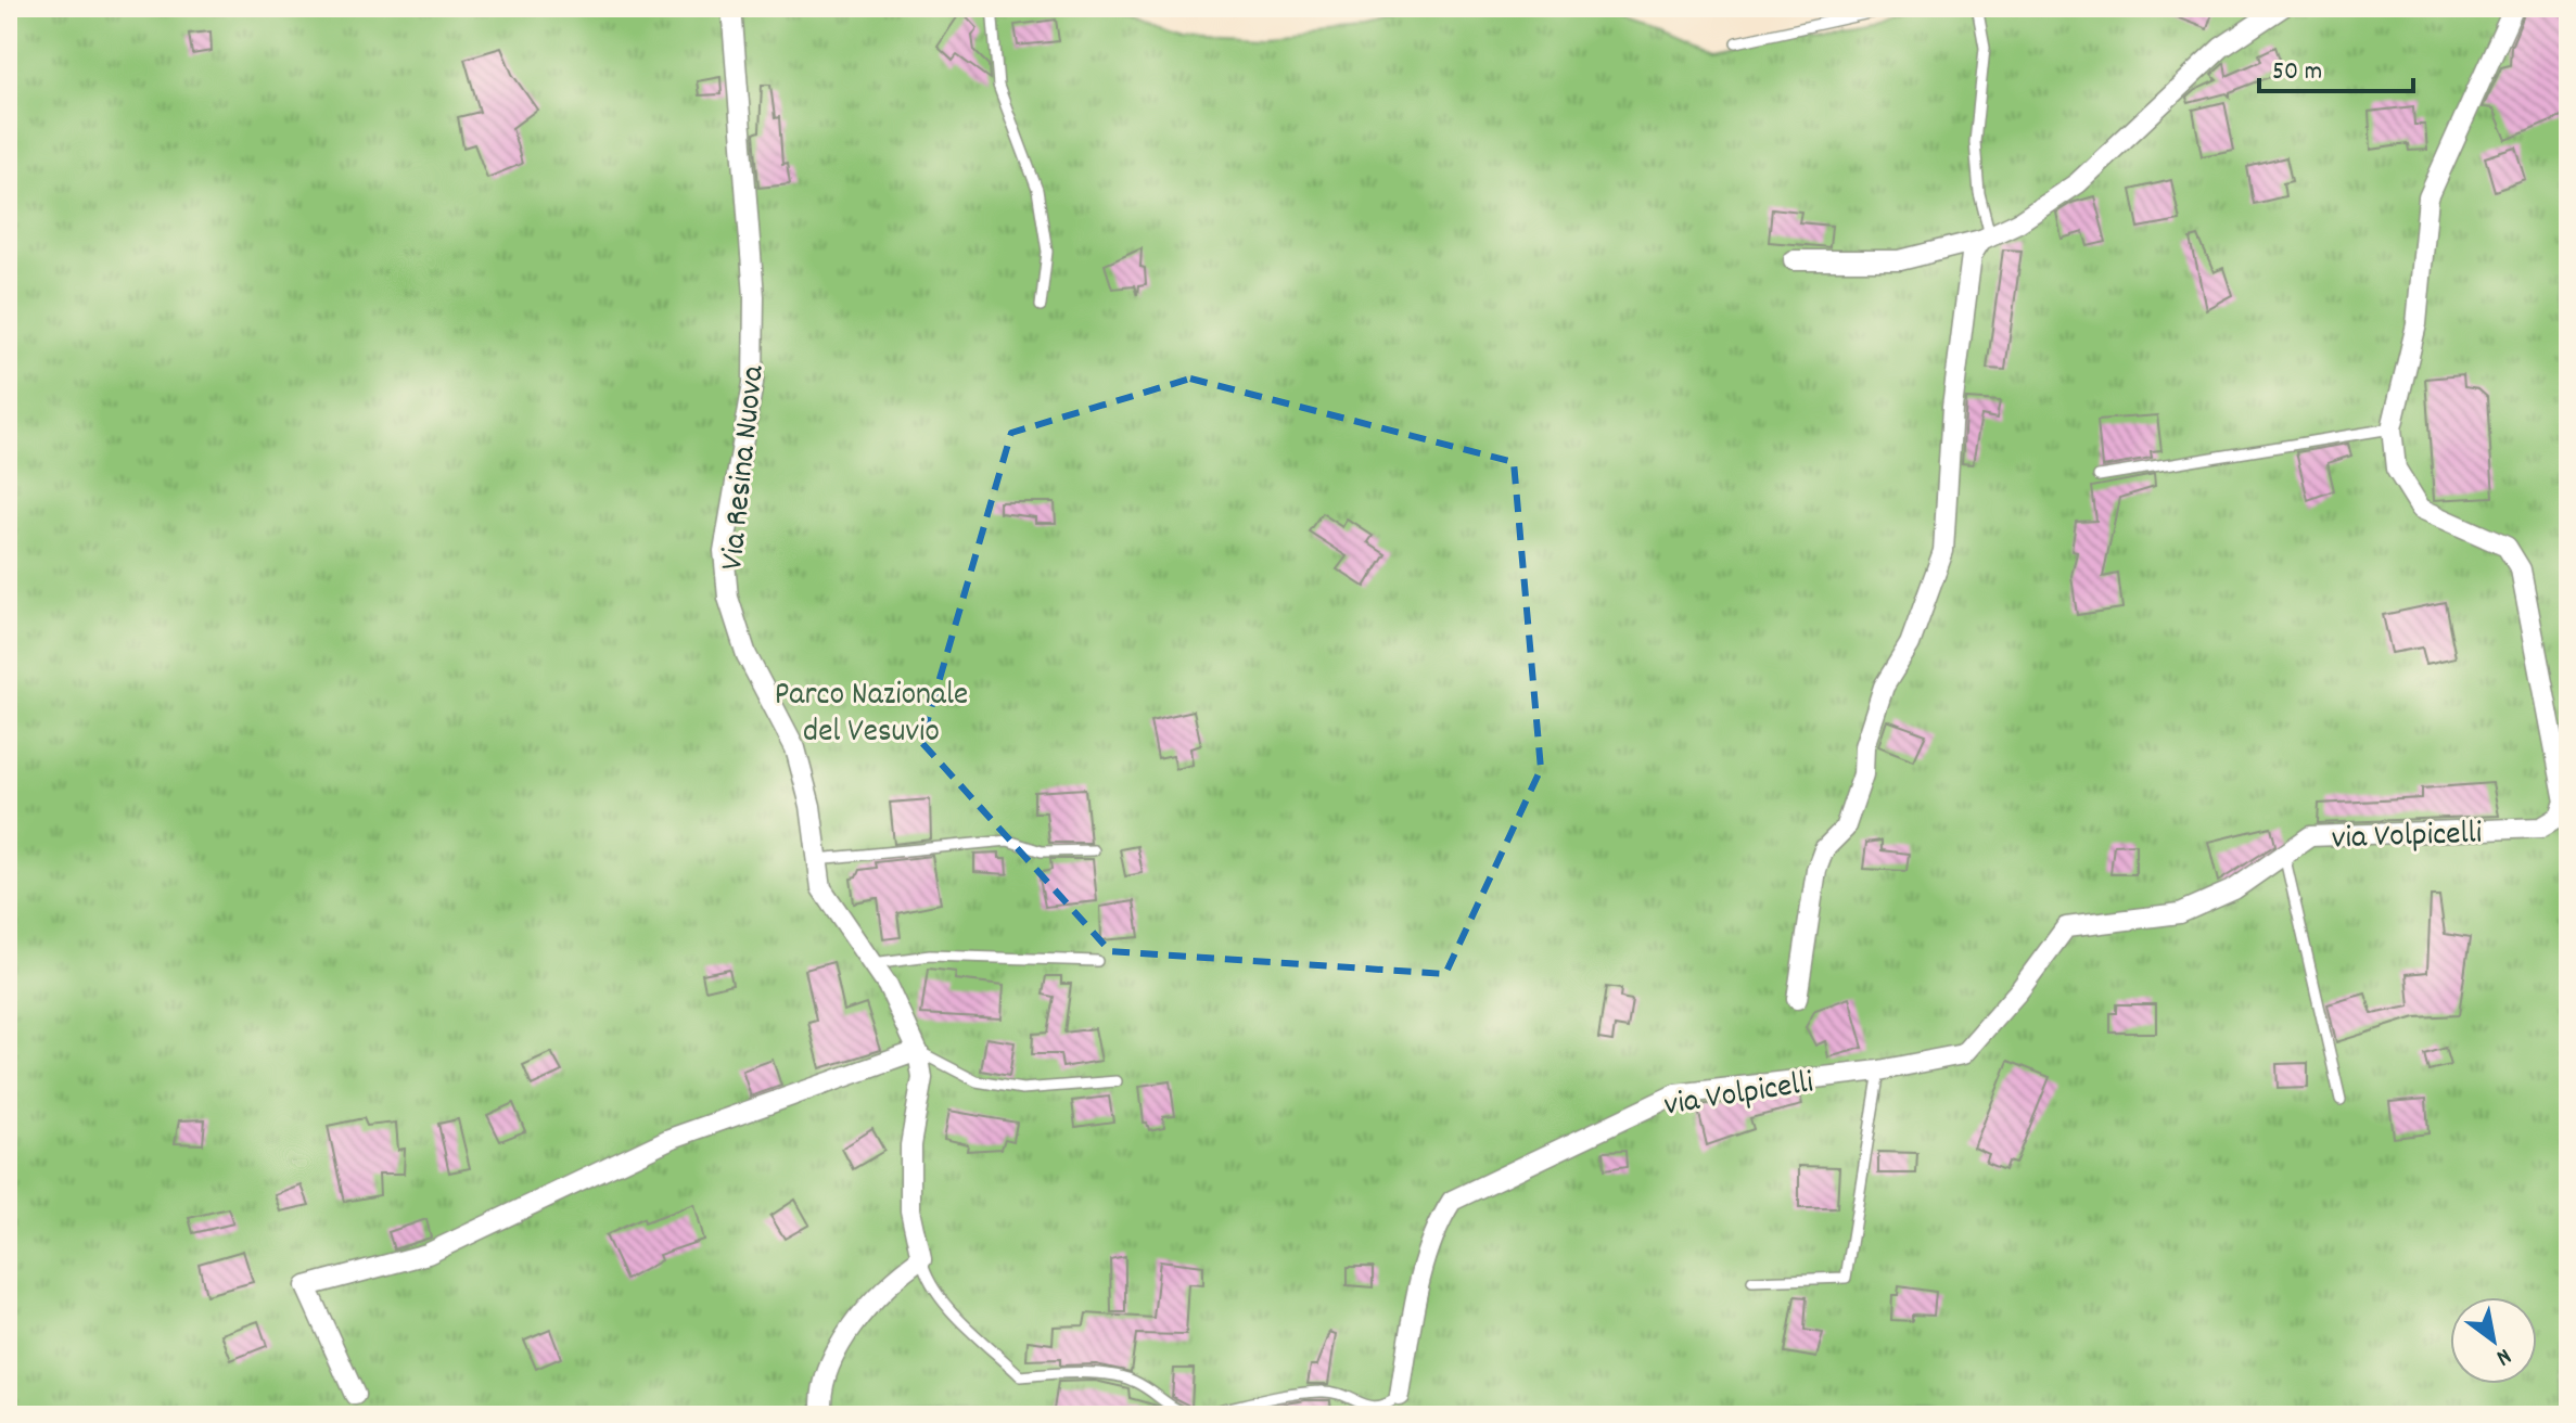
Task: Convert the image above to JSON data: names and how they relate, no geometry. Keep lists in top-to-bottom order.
{
  "streets": {
    "street": ["Via Resina Nuova", "via Volpicelli"]
  },
  "crossings": [
    ["Via Resina Nuova", "via Volpicelli"]
  ],
  "parks": ["Parco Nazionale del Vesuvio"],
  "scale_bar": "50 m",
  "north": "bottom right"
}
